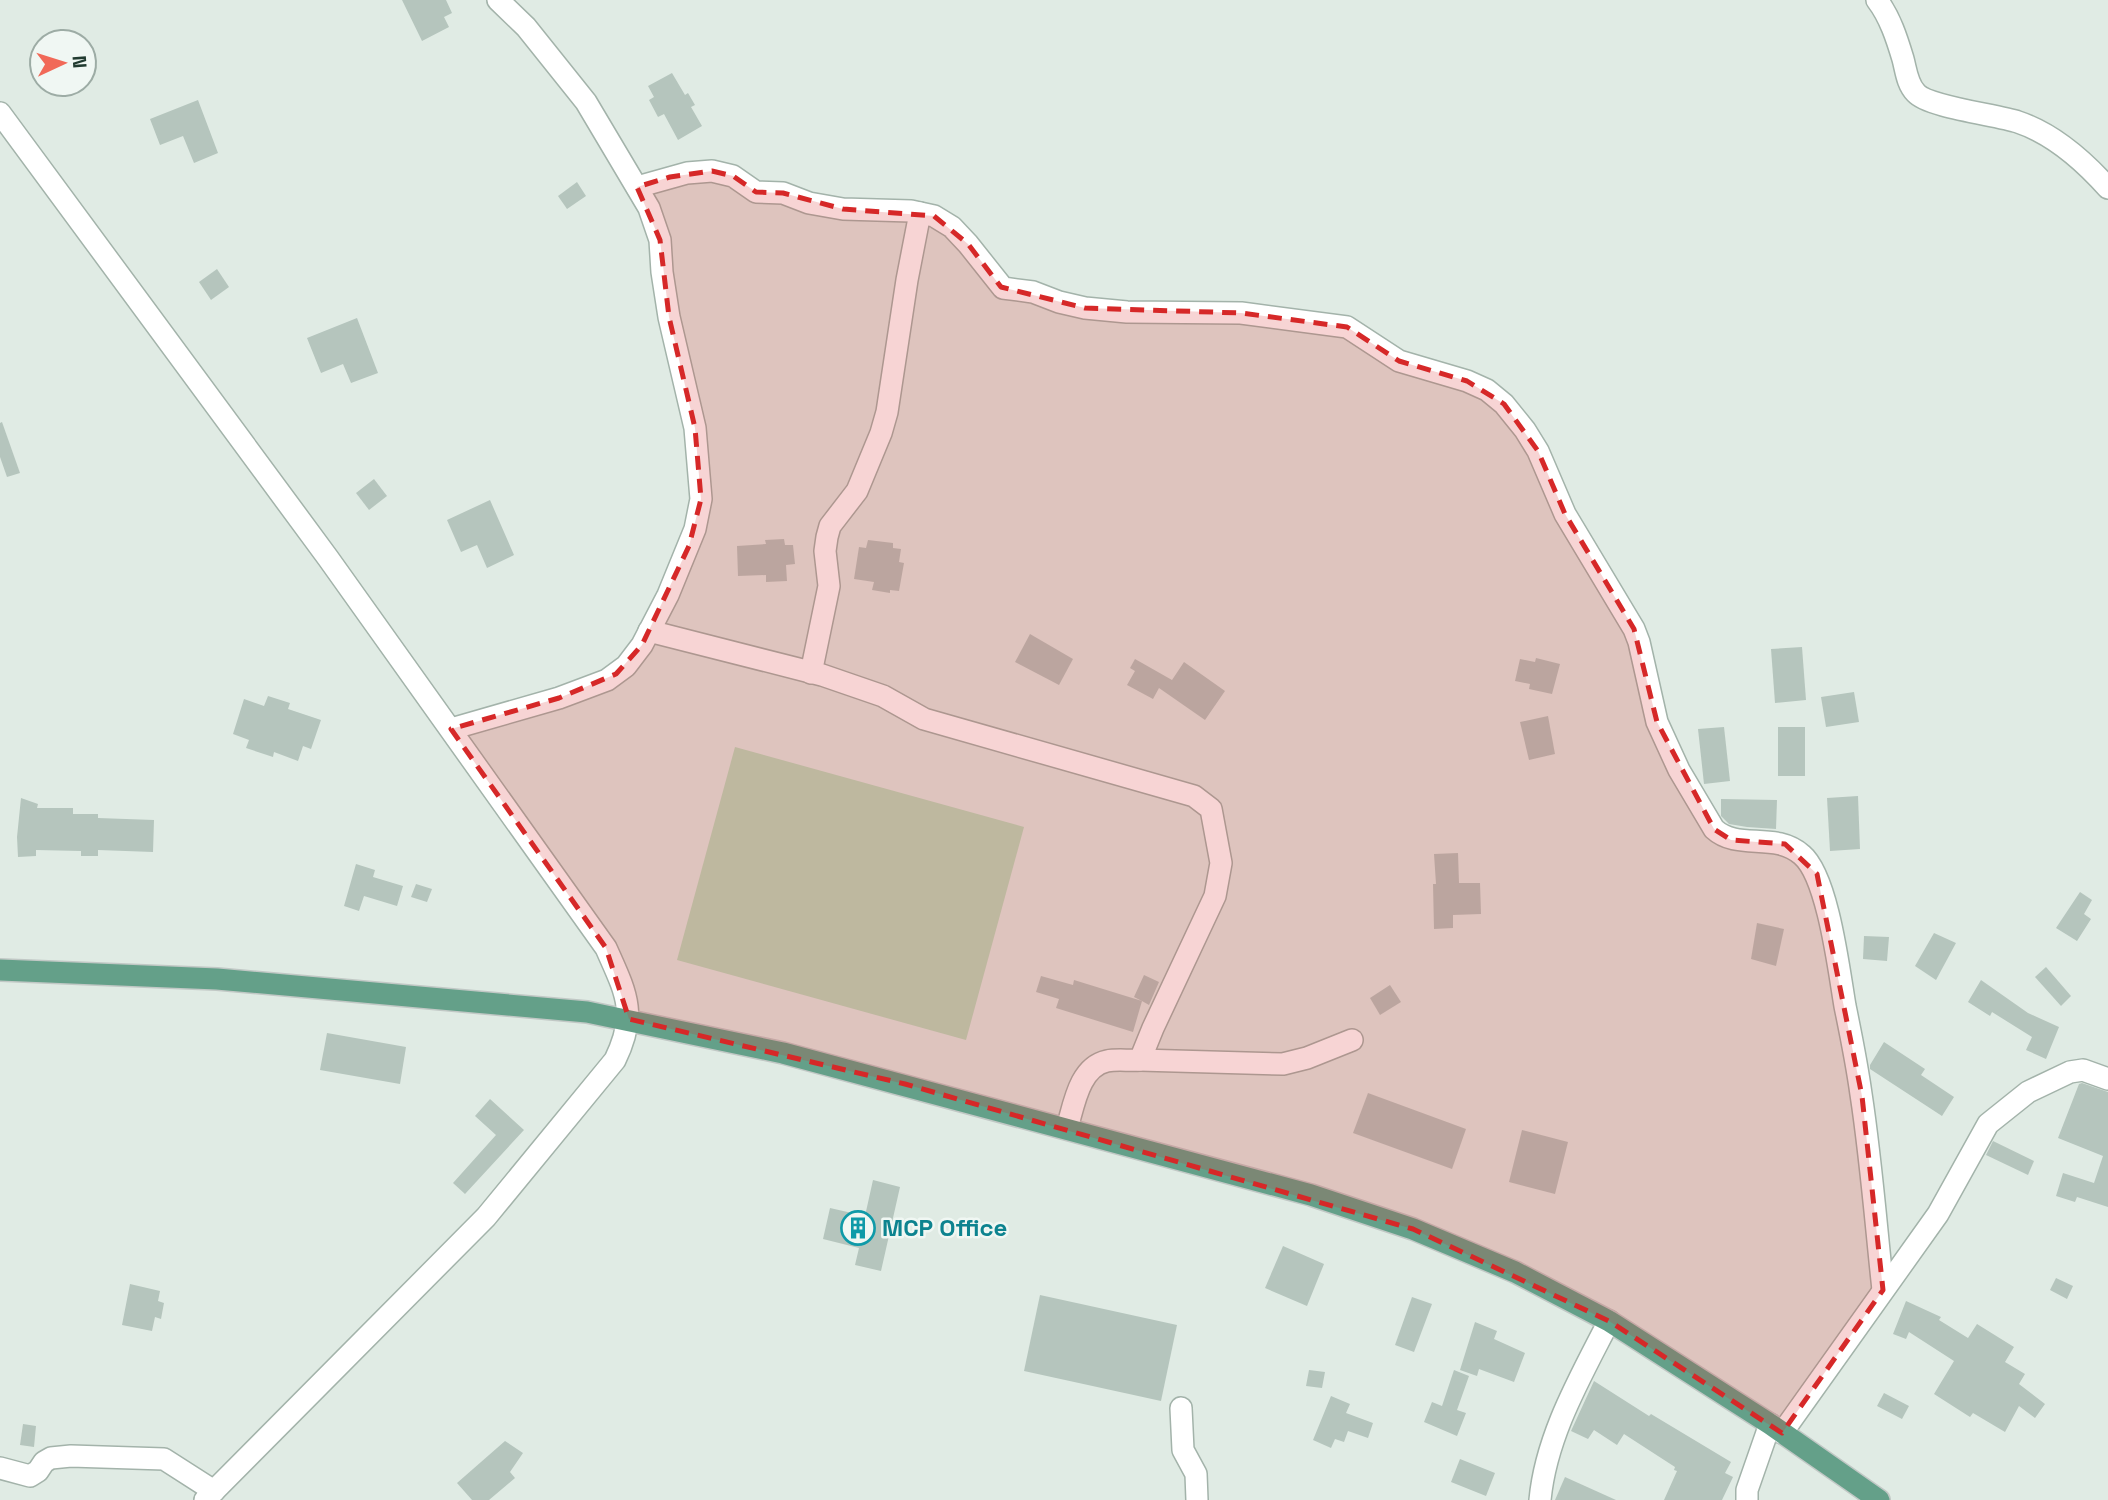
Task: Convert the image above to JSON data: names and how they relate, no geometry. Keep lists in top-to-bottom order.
{
  "places": {
    "building": ["MCP Office"]
  },
  "north": "right"
}
